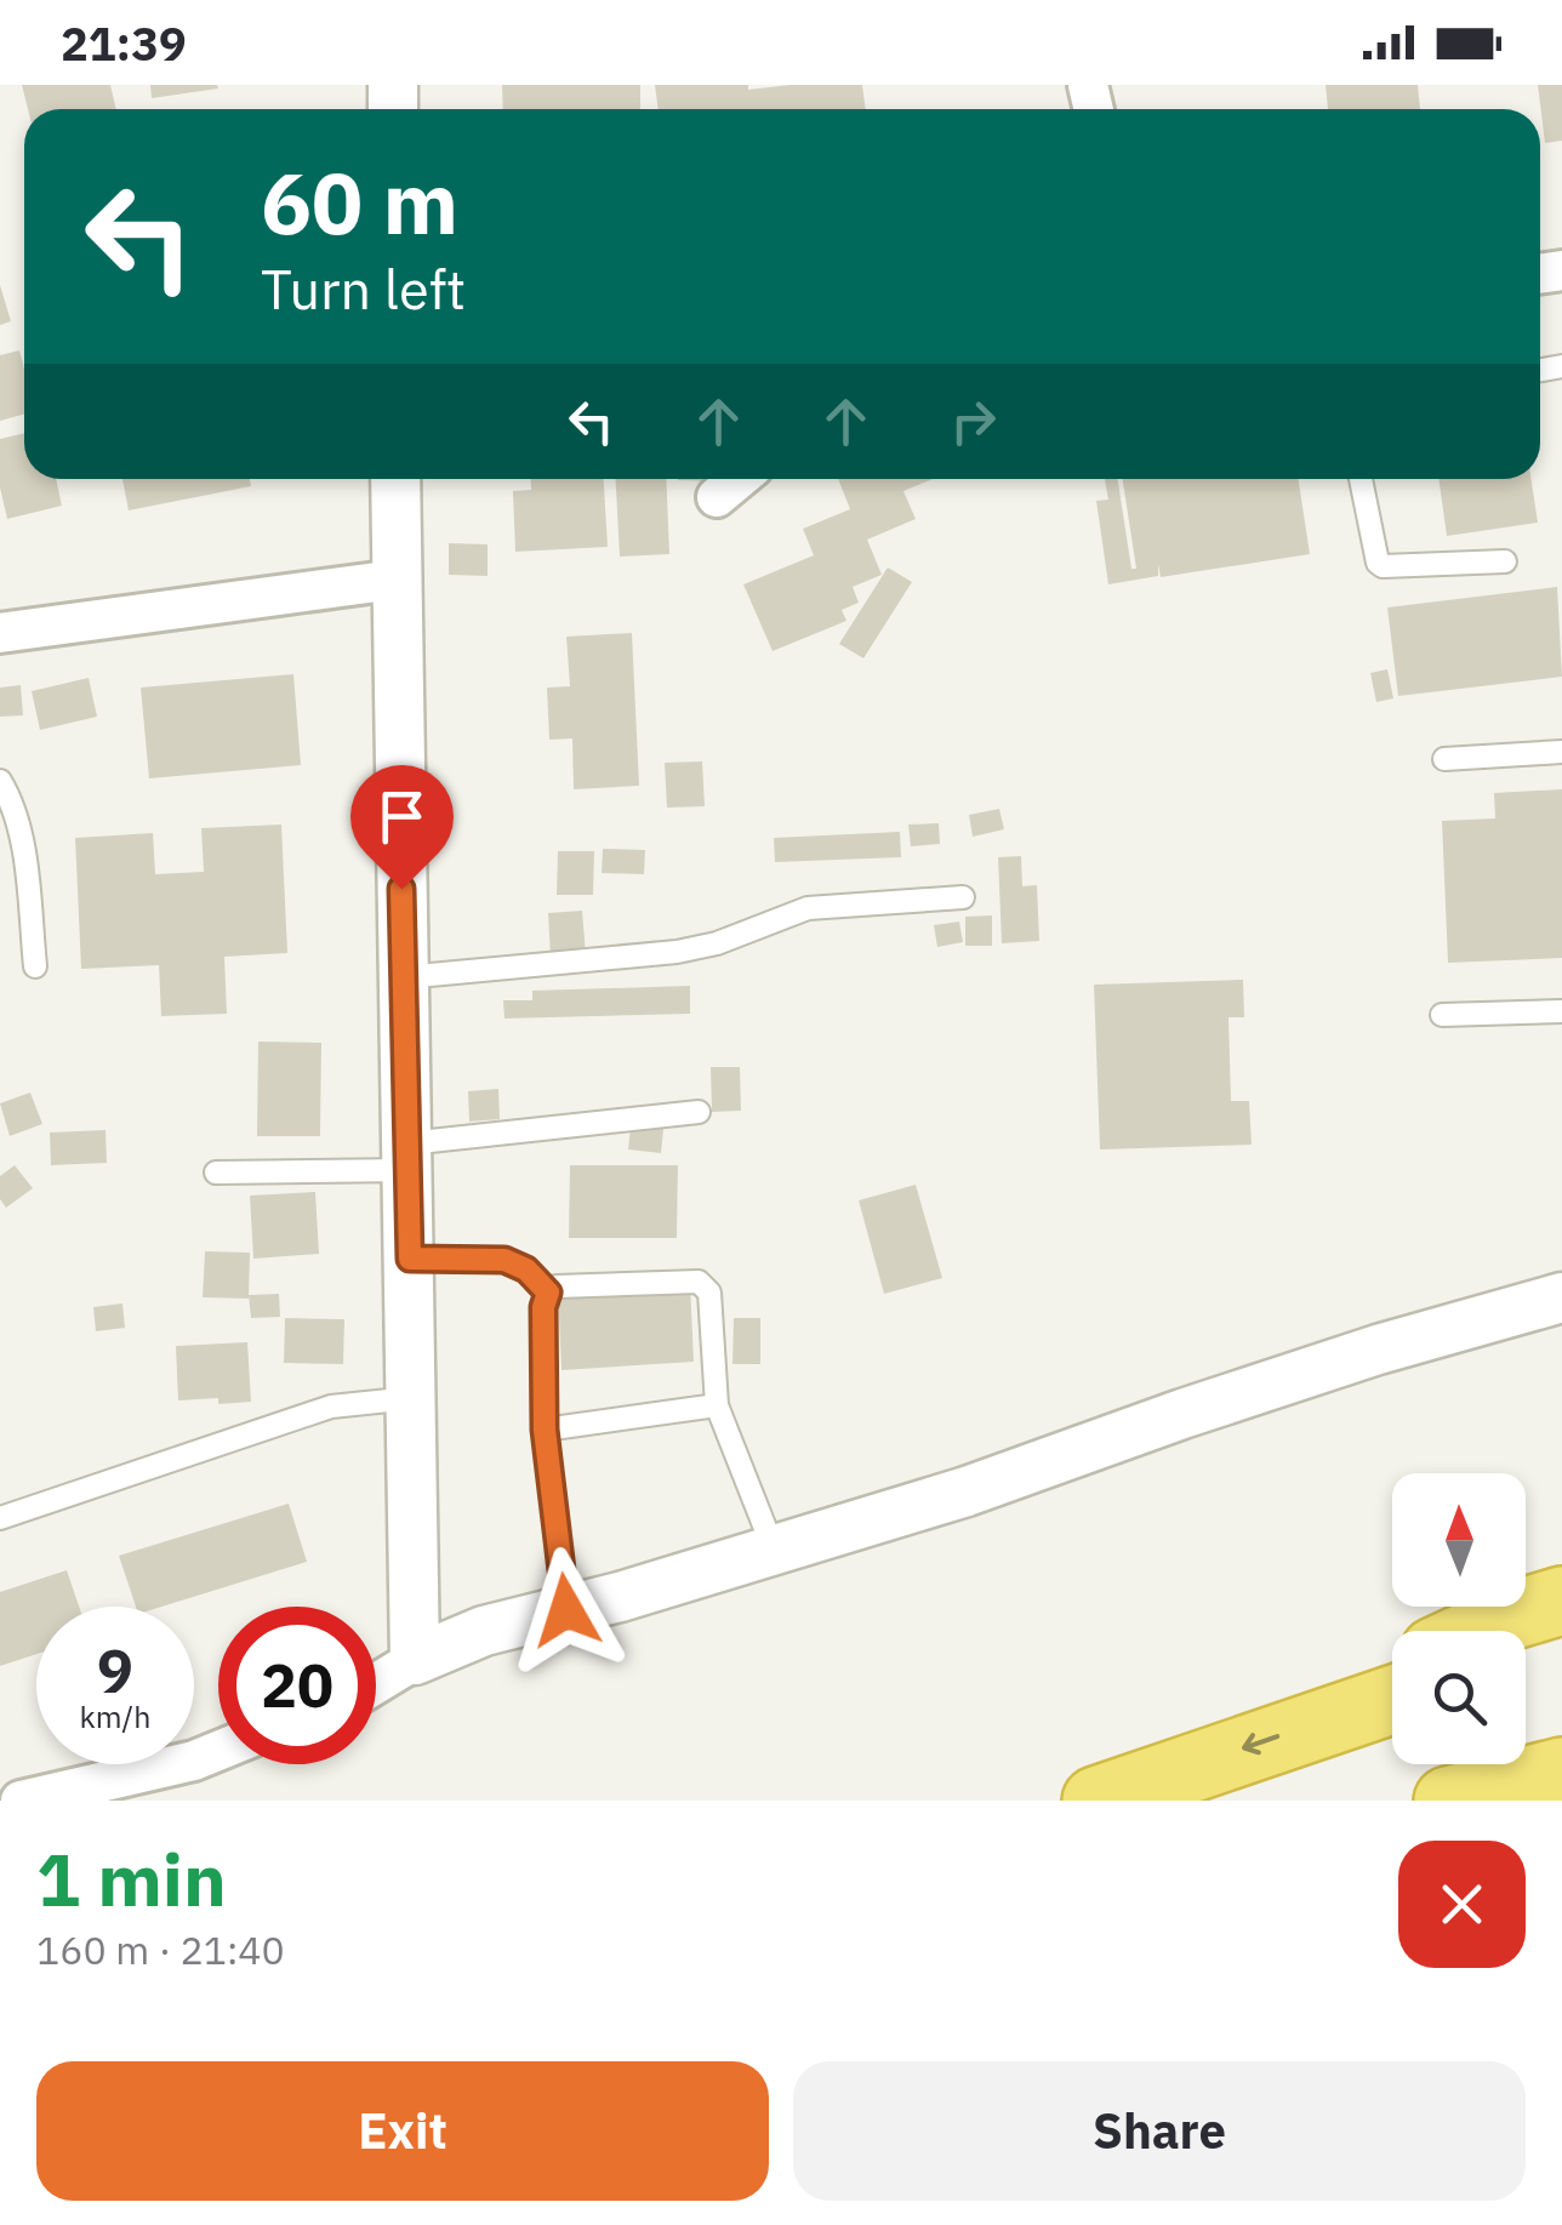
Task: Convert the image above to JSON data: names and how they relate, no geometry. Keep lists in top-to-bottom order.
{
  "north": "top",
  "page": {
    "status": "21:39",
    "turn": ["60 m", "Turn left"],
    "speed": "9 km/h",
    "limit": "20",
    "heading": ["1 min", "160 m · 21:40"],
    "buttons": ["Exit", "Share"]
  }
}
